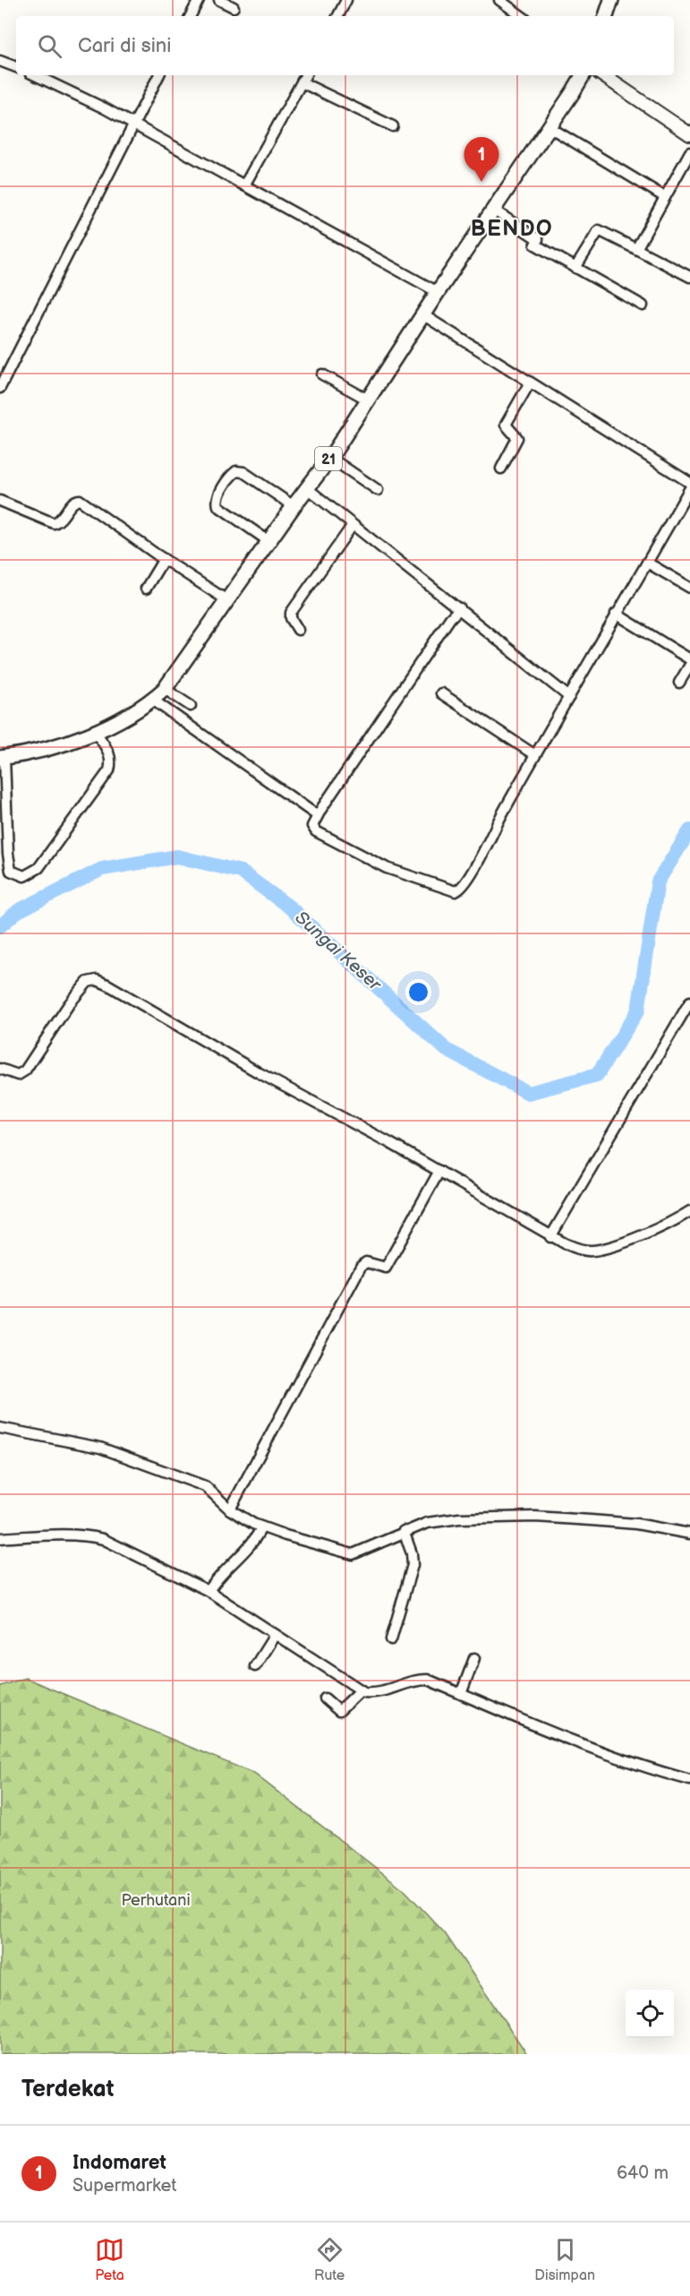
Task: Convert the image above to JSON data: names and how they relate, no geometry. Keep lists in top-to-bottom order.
{
  "streets": {
    "highway": ["21"]
  },
  "districts": ["BENDO"],
  "water": ["Sungai Keser"],
  "parks": ["Perhutani"],
  "page": {
    "search": "Cari di sini",
    "pins": "1",
    "heading": "Terdekat",
    "list": [
      {
        "mark": "1",
        "name": "Indomaret",
        "note": "Supermarket",
        "value": "640 m"
      }
    ],
    "nav": ["Peta", "Rute", "Disimpan"]
  }
}
